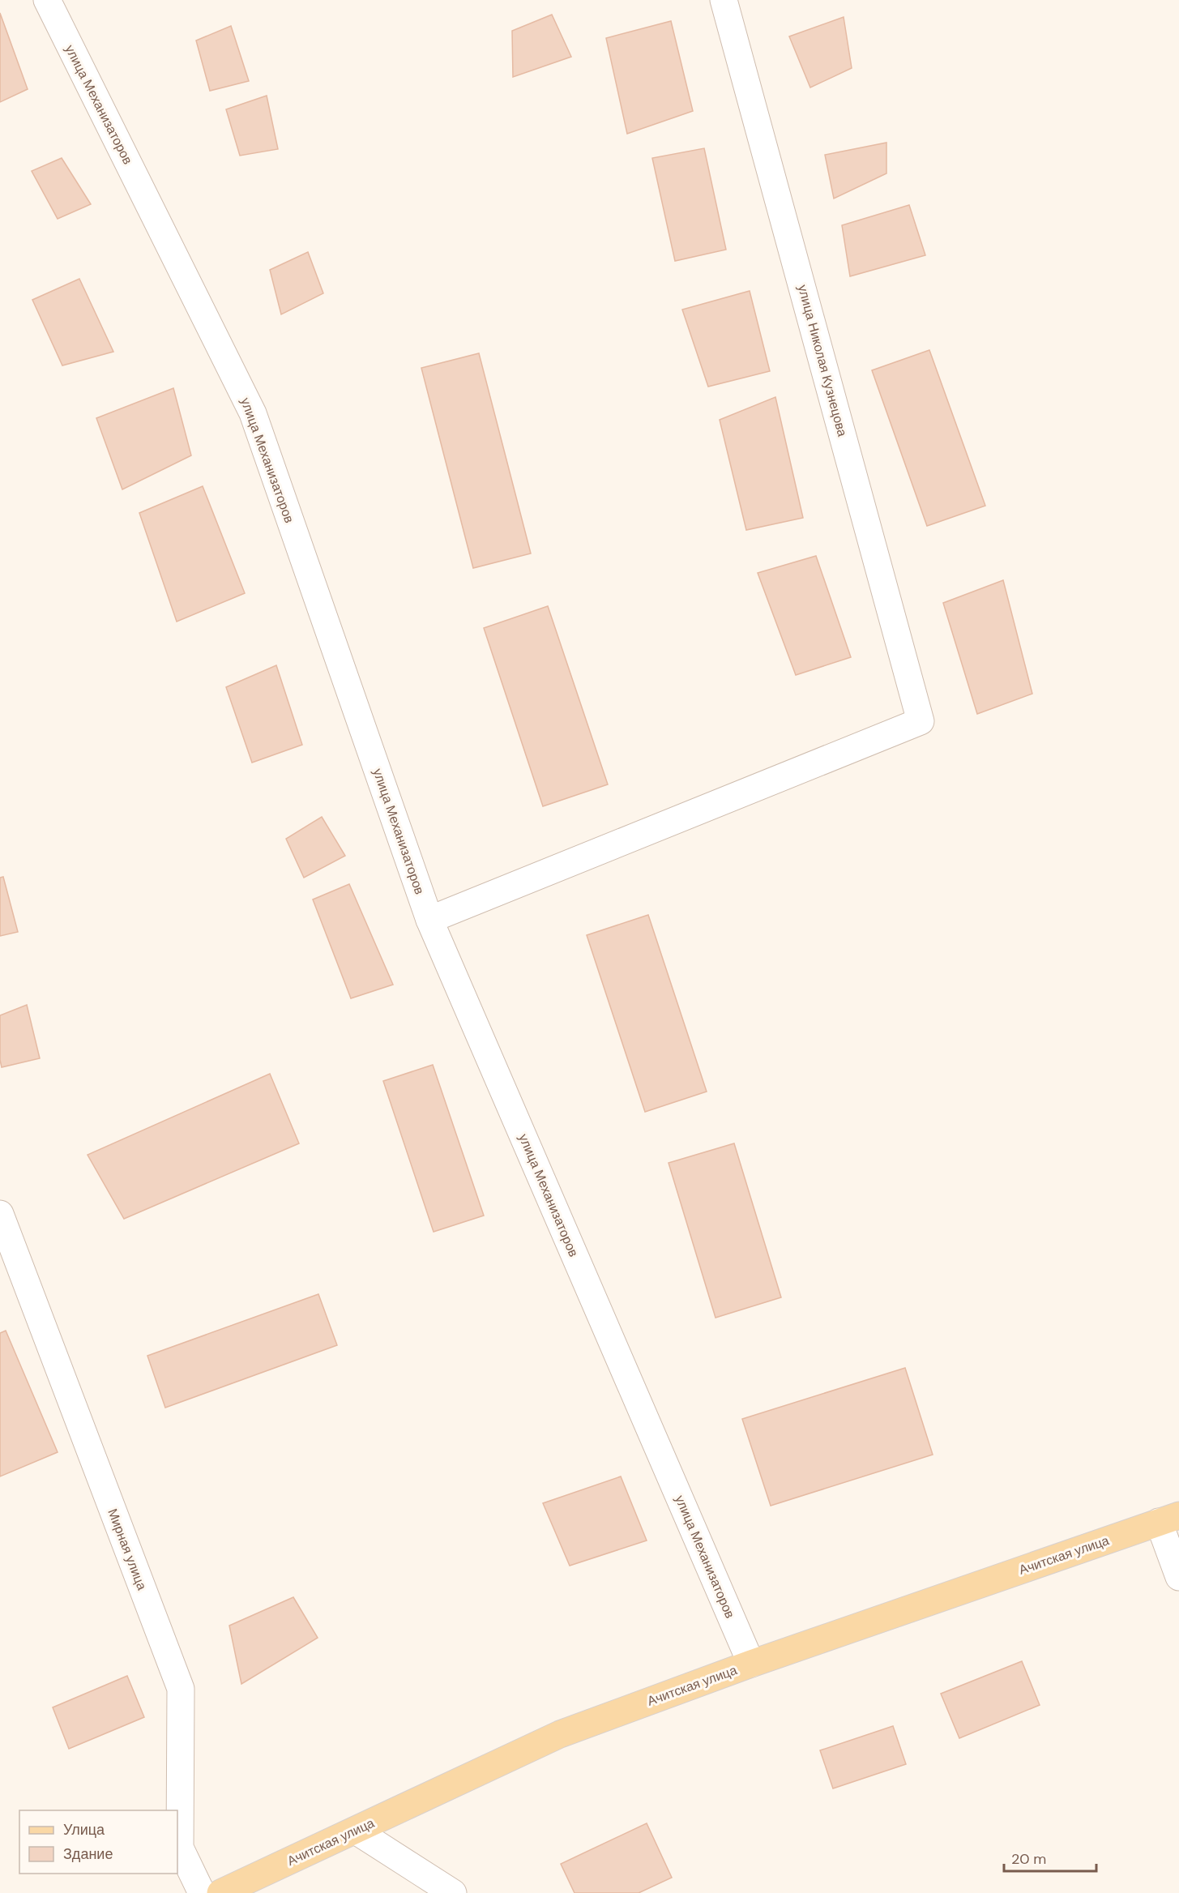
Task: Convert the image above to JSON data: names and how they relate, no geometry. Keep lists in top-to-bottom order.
{
  "streets": {
    "main road": ["Ачитская улица"],
    "street": ["улица Механизаторов", "улица Николая Кузнецова", "Мирная улица"]
  },
  "crossings": [
    ["улица Механизаторов", "улица Николая Кузнецова"],
    ["улица Механизаторов", "Ачитская улица"]
  ],
  "legend": ["Улица", "Здание"],
  "scale_bar": "20 m"
}
